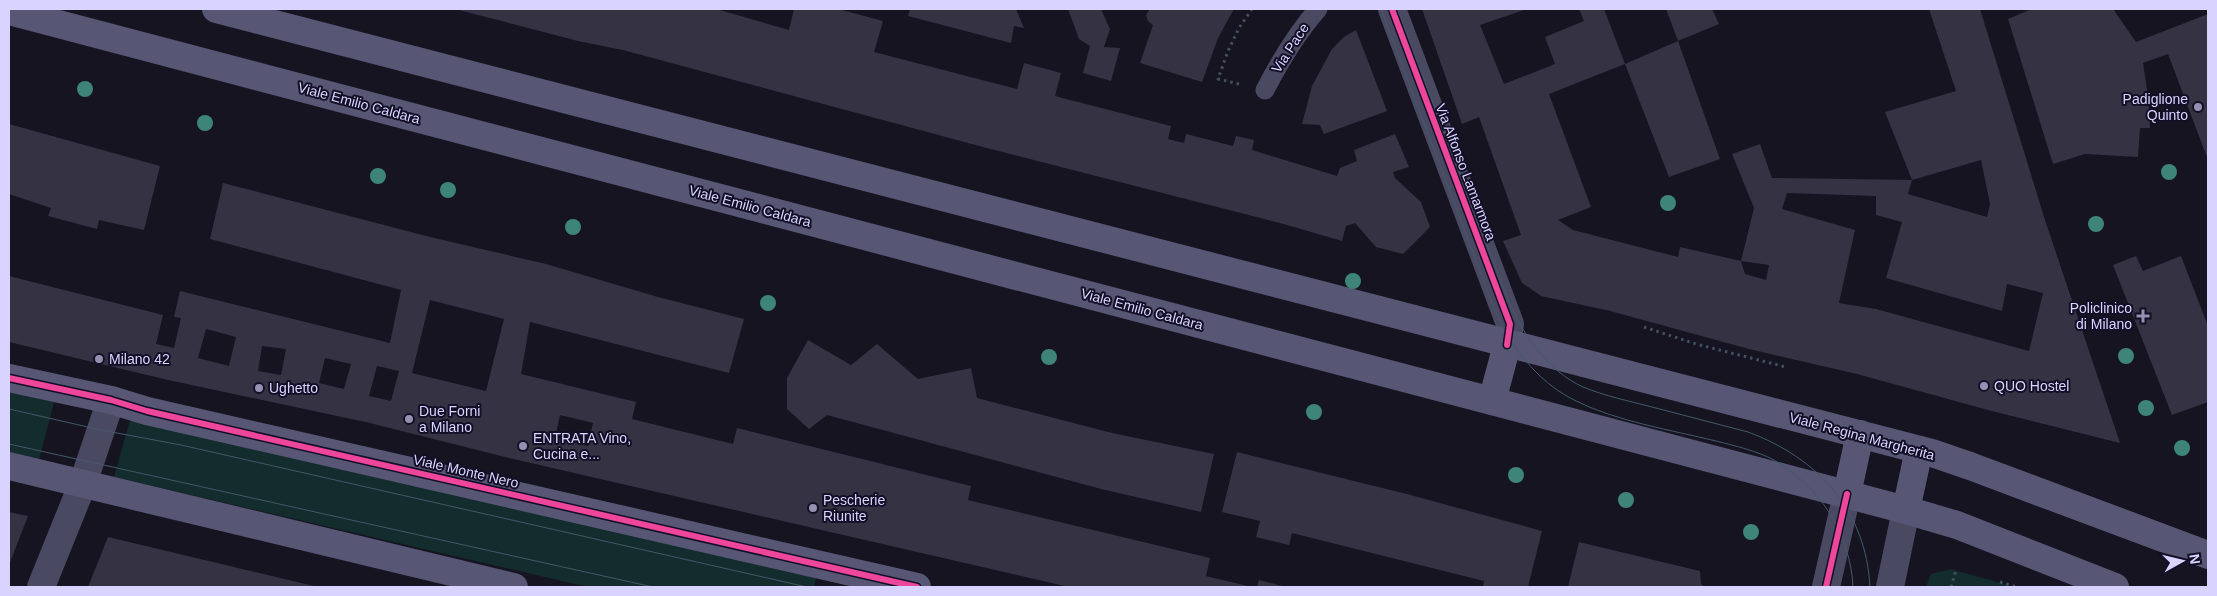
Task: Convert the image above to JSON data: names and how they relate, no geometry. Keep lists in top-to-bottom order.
{
  "streets": {
    "main road": ["Viale Emilio Caldara", "Viale Regina Margherita", "Viale Monte Nero"],
    "street": ["Via Alfonso Lamarmora"],
    "lane": ["Via Pace"]
  },
  "crossings": [
    ["Via Alfonso Lamarmora", "Viale Regina Margherita"]
  ],
  "places": {
    "other": [
      "Padiglione Quinto",
      "Milano 42",
      "QUO Hostel",
      "Ughetto",
      "Due Forni a Milano",
      "ENTRATA Vino, Cucina e...",
      "Pescherie Riunite"
    ],
    "health": ["Policlinico di Milano"]
  },
  "north": "right"
}
